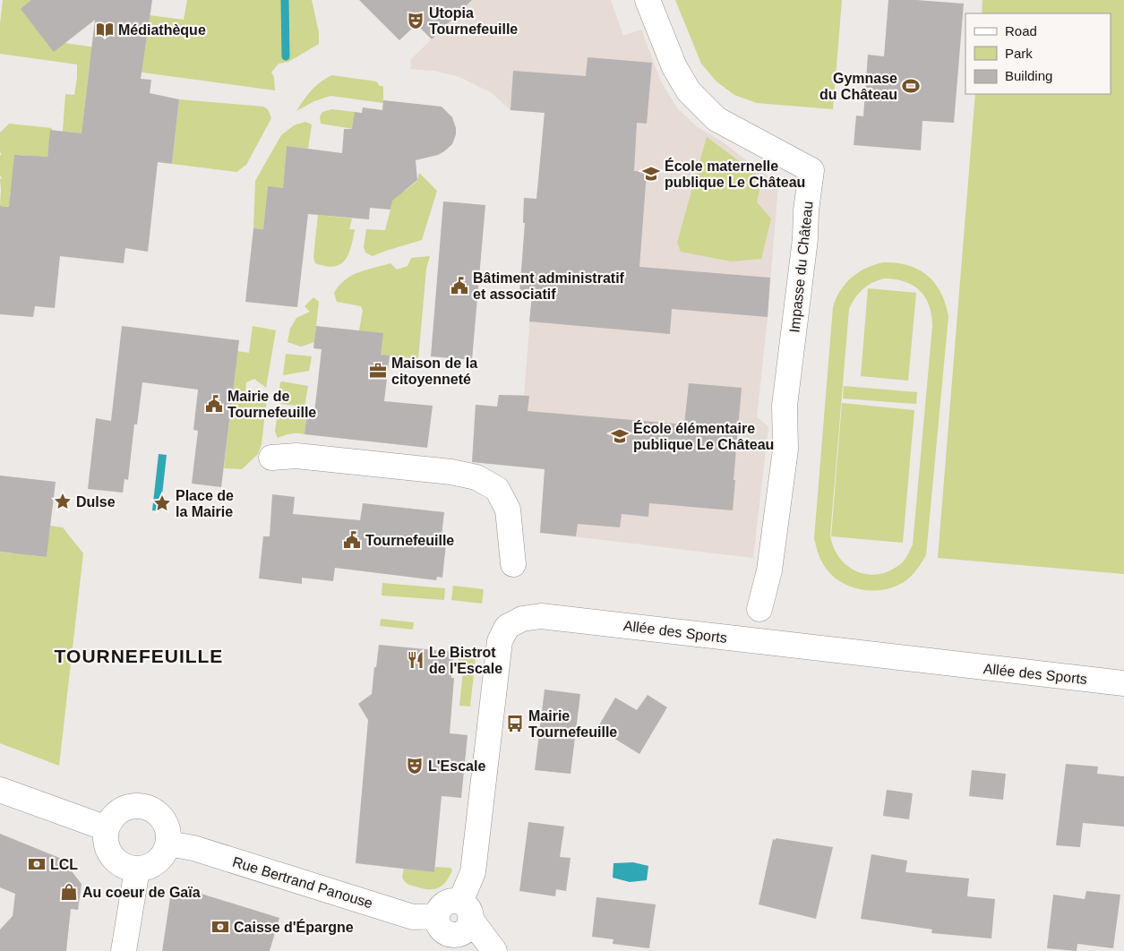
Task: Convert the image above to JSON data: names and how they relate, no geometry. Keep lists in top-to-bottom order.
{
  "streets": {
    "street": ["Impasse du Château", "Allée des Sports", "Rue Bertrand Panouse"]
  },
  "crossings": [
    ["Allée des Sports", "Rue Bertrand Panouse"]
  ],
  "districts": ["TOURNEFEUILLE"],
  "places": {
    "theatre": ["Utopia Tournefeuille", "L'Escale"],
    "library": ["Médiathèque"],
    "sports": ["Gymnase du Château"],
    "school or university": ["École maternelle publique Le Château", "École élémentaire publique Le Château"],
    "public building": ["Bâtiment administratif et associatif", "Mairie de Tournefeuille", "Tournefeuille"],
    "office": ["Maison de la citoyenneté"],
    "place": ["Dulse", "Place de la Mairie"],
    "restaurant": ["Le Bistrot de l'Escale"],
    "bus stop": ["Mairie Tournefeuille"],
    "bank": ["LCL", "Caisse d'Épargne"],
    "shop": ["Au coeur de Gaïa"]
  },
  "legend": ["Road", "Park", "Building"]
}
